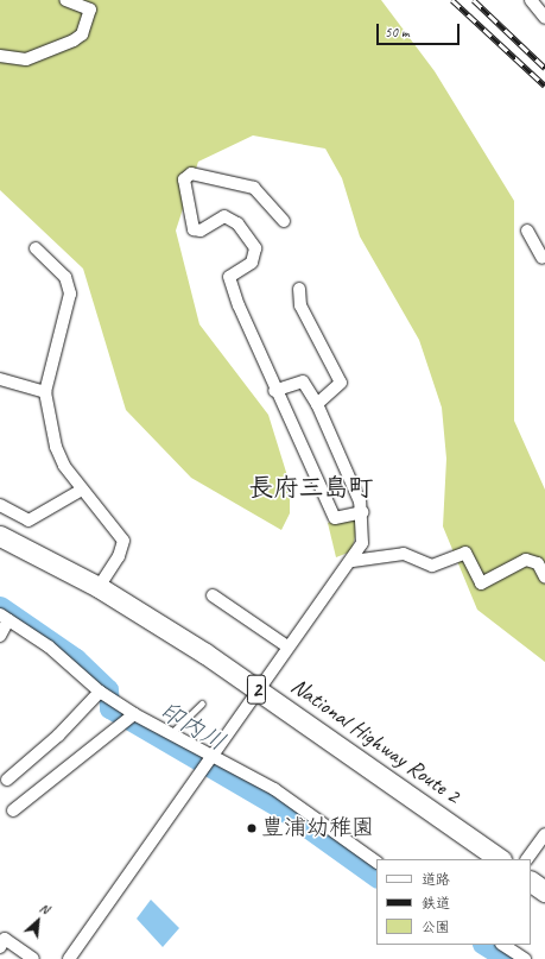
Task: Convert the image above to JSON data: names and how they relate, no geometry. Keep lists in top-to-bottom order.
{
  "streets": {
    "highway": ["2", "National Highway Route 2"]
  },
  "districts": ["長府三島町"],
  "water": ["印内川"],
  "places": ["豊浦幼稚園"],
  "legend": ["道路", "鉄道", "公園"],
  "scale_bar": "50 m",
  "north": "top right"
}
